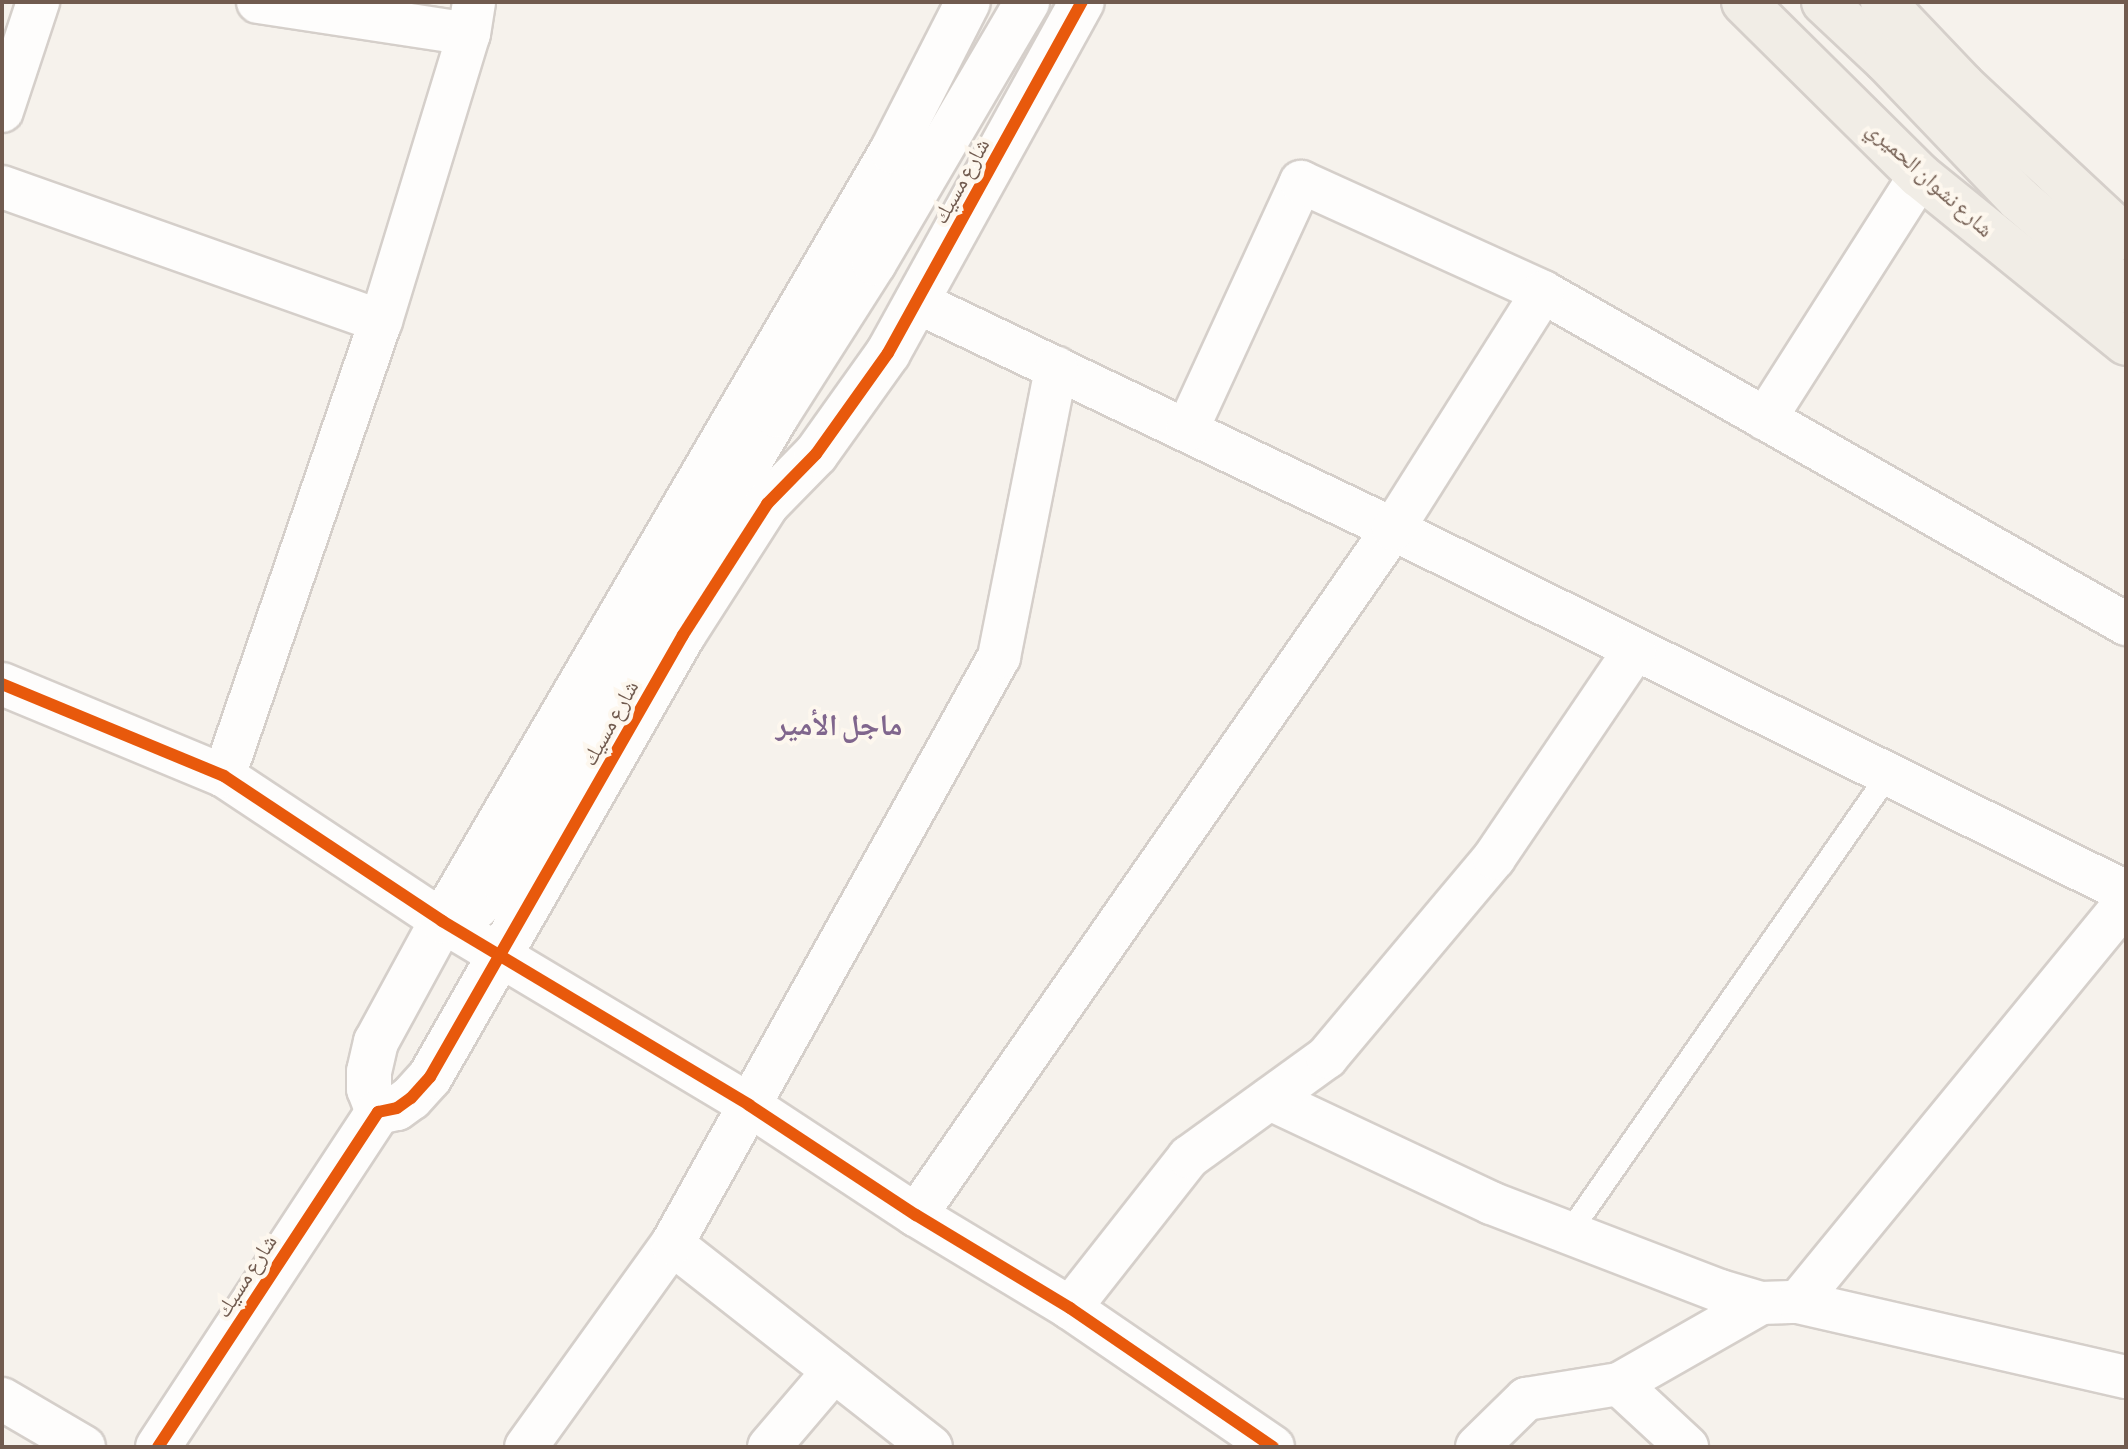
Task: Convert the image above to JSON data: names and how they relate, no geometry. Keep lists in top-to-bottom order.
{
  "streets": {
    "main road": ["شارع نشوان الحميري"],
    "street": ["شارع مسيك"]
  },
  "districts": ["ماجل الأمير"]
}
